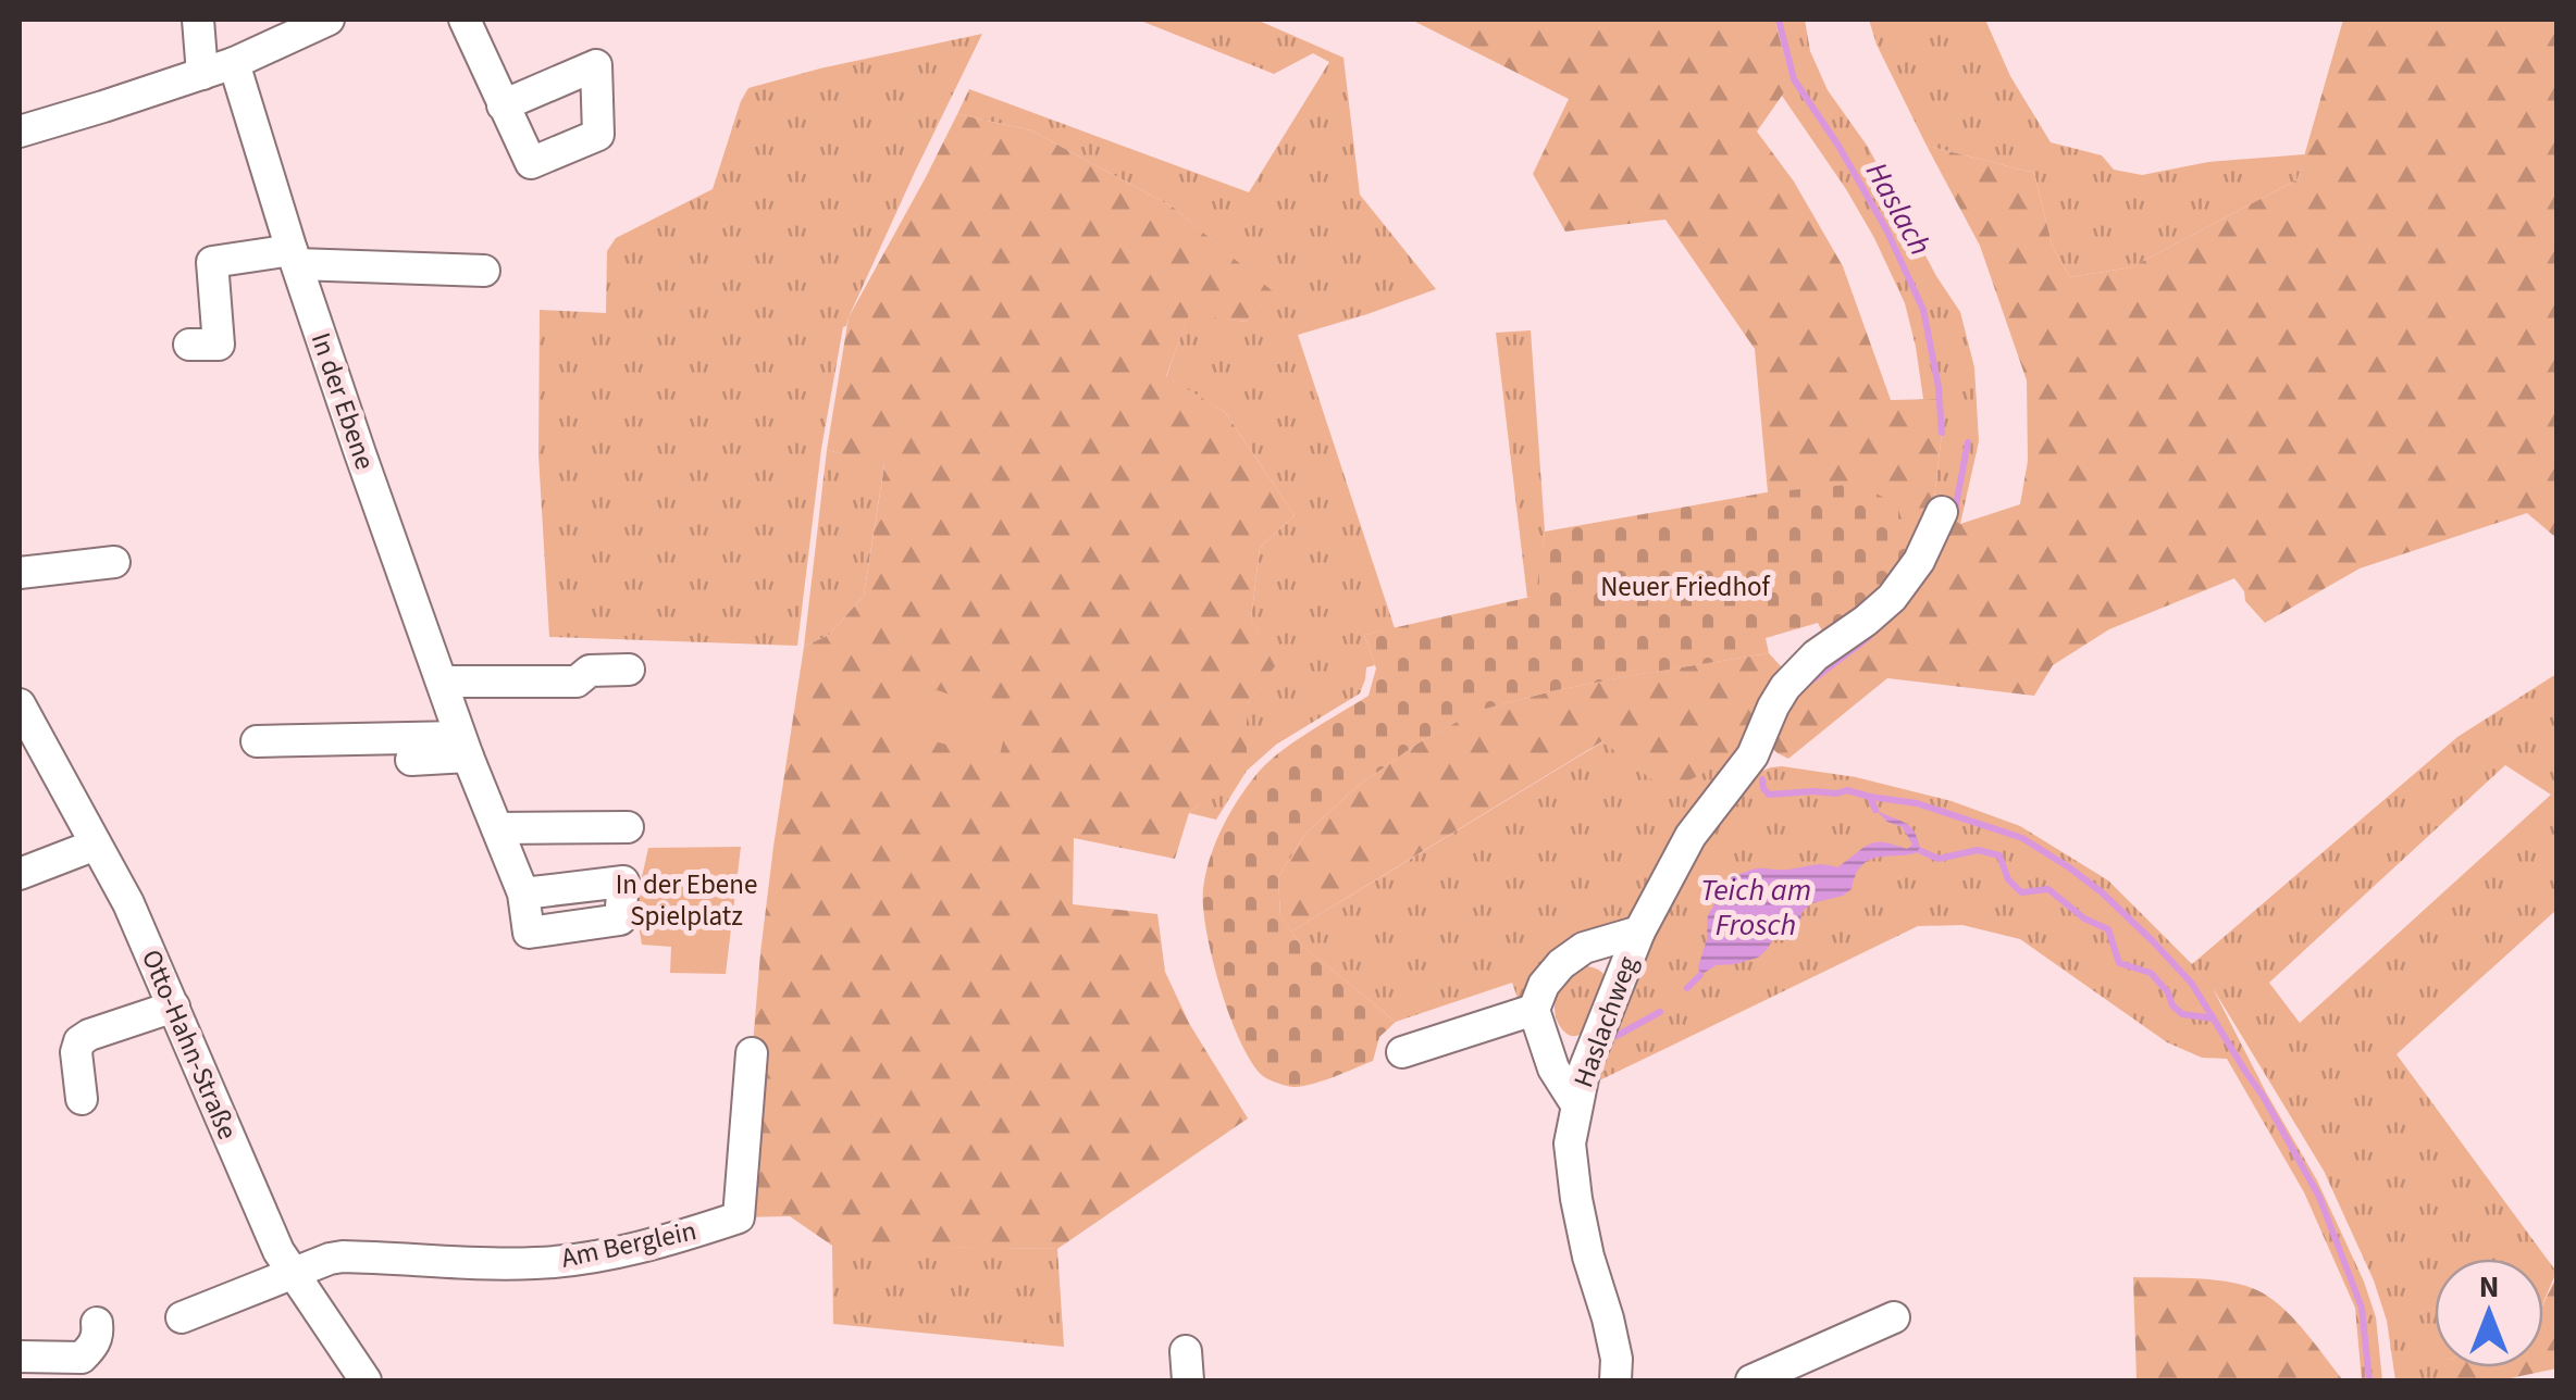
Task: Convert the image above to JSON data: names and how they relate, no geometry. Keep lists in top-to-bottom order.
{
  "streets": {
    "street": [
      "In der Ebene",
      "Haslachweg",
      "Otto-Hahn-Straße",
      "Am Berglein"
    ]
  },
  "crossings": [
    ["Otto-Hahn-Straße", "Am Berglein"]
  ],
  "water": ["Haslach", "Teich am Frosch"],
  "parks": ["Neuer Friedhof", "In der Ebene Spielplatz"],
  "north": "top"
}
